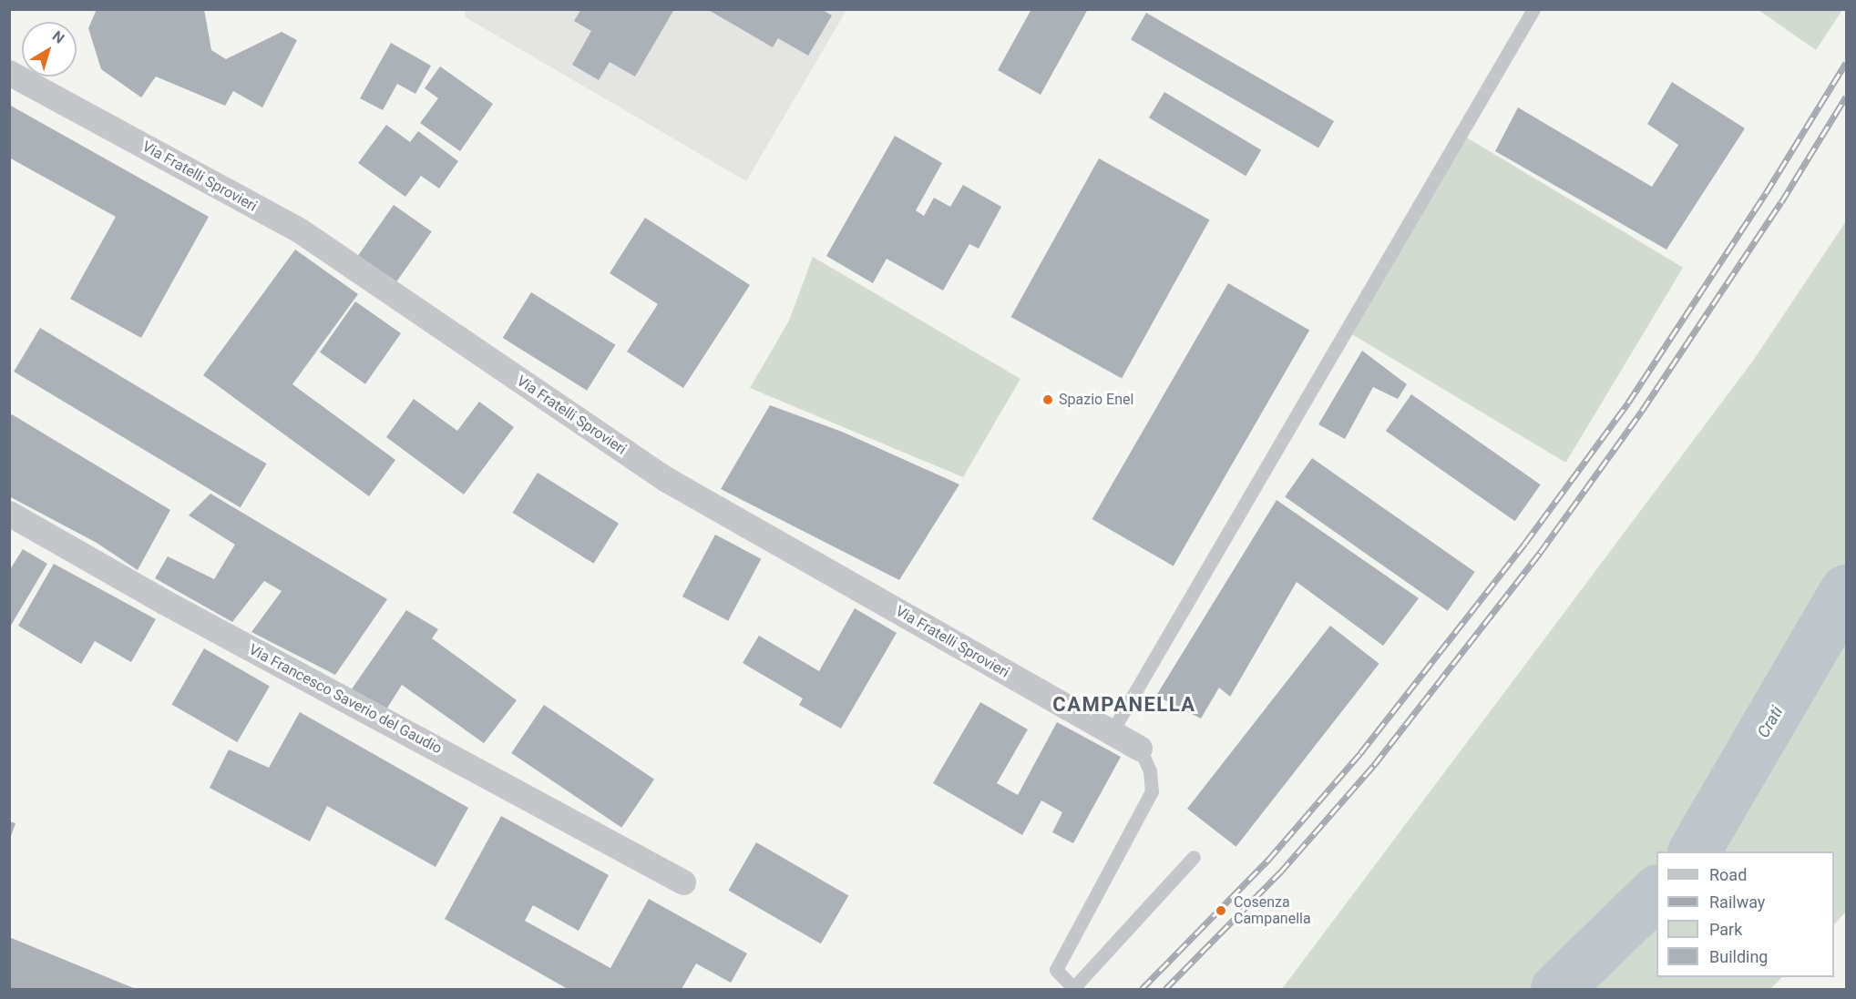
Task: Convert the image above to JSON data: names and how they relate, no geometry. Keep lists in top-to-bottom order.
{
  "streets": {
    "street": ["Via Fratelli Sprovieri", "Via Francesco Saverio del Gaudio"]
  },
  "districts": ["CAMPANELLA"],
  "water": ["Crati"],
  "places": ["Spazio Enel", "Cosenza Campanella"],
  "legend": [
    "Road",
    "Railway",
    "Park",
    "Building"
  ],
  "north": "top right"
}
